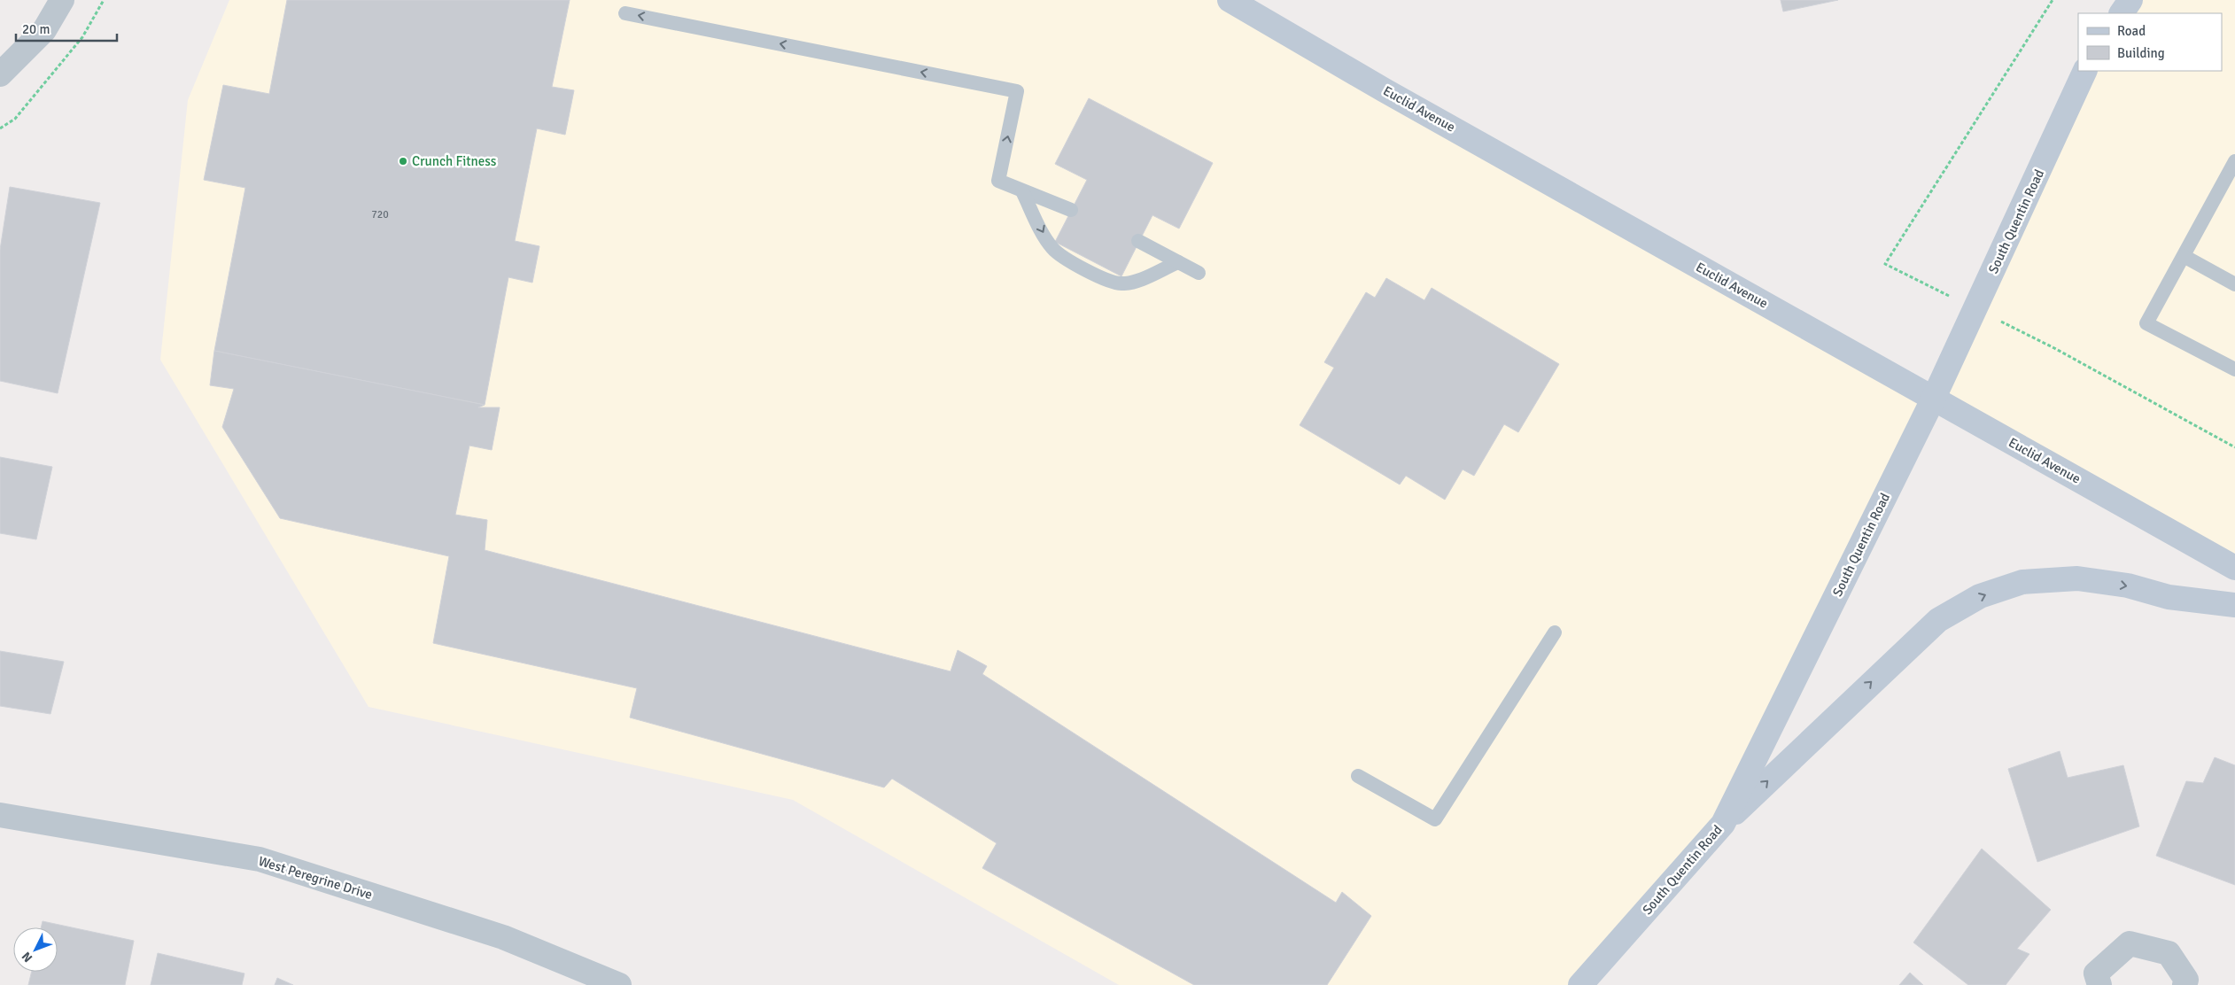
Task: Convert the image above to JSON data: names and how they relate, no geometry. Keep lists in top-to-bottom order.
{
  "streets": {
    "main road": ["Euclid Avenue", "South Quentin Road"],
    "street": ["West Peregrine Drive"]
  },
  "crossings": [
    ["Euclid Avenue", "South Quentin Road"]
  ],
  "places": ["Crunch Fitness"],
  "house_numbers": ["720"],
  "legend": ["Road", "Building"],
  "scale_bar": "20 m",
  "north": "bottom left"
}
